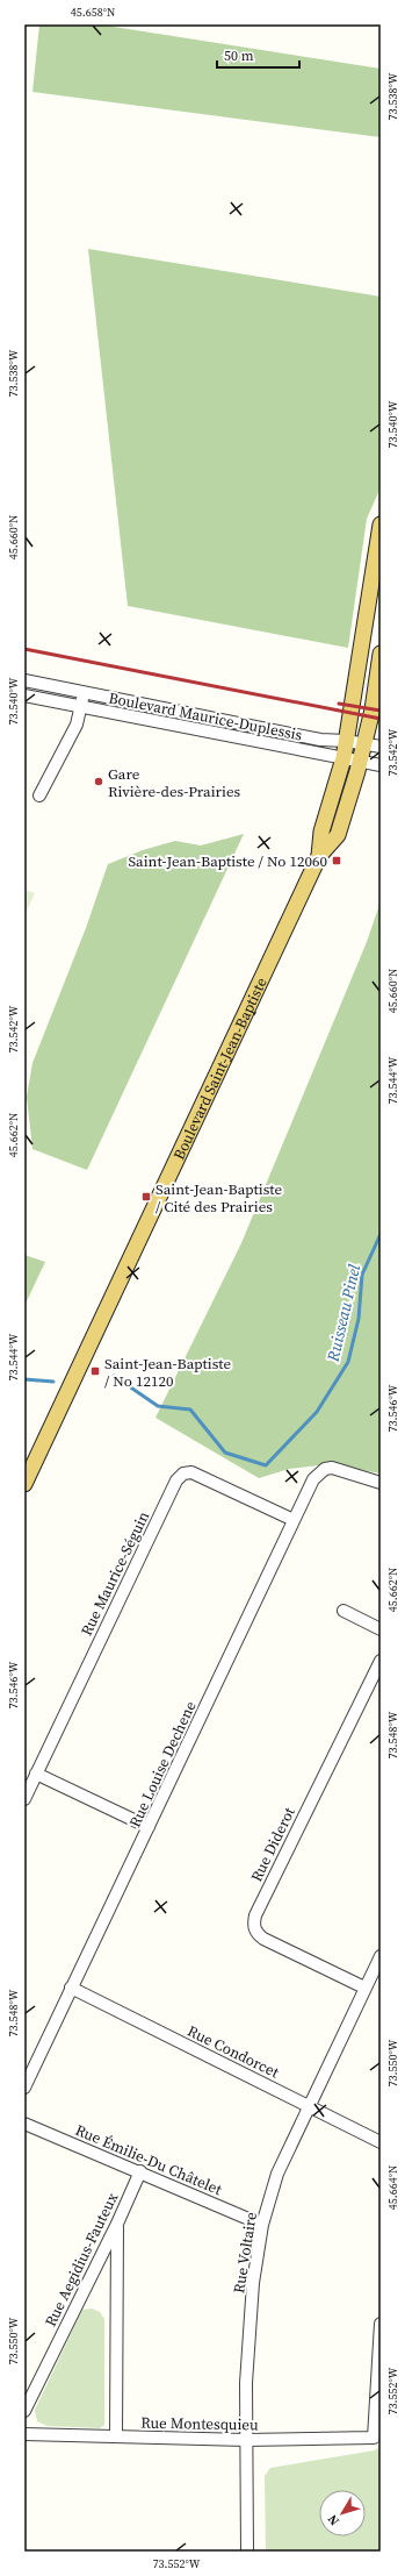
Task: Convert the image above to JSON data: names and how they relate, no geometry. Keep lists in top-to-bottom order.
{
  "streets": {
    "main road": ["Boulevard Saint-Jean-Baptiste"],
    "street": [
      "Boulevard Maurice-Duplessis",
      "Rue Maurice-Séguin",
      "Rue Louise Dechene",
      "Rue Diderot",
      "Rue Condorcet",
      "Rue Émilie-Du Châtelet",
      "Rue Voltaire",
      "Rue Aegidius-Fauteux",
      "Rue Montesquieu"
    ]
  },
  "crossings": [
    ["Boulevard Maurice-Duplessis", "Boulevard Saint-Jean-Baptiste"],
    ["Rue Maurice-Séguin", "Rue Louise Dechene"],
    ["Rue Louise Dechene", "Rue Condorcet"],
    ["Rue Diderot", "Rue Voltaire"],
    ["Rue Condorcet", "Rue Voltaire"],
    ["Rue Émilie-Du Châtelet", "Rue Voltaire"],
    ["Rue Émilie-Du Châtelet", "Rue Aegidius-Fauteux"],
    ["Rue Voltaire", "Rue Montesquieu"]
  ],
  "water": ["Ruisseau Pinel"],
  "places": {
    "other": ["Gare Rivière-des-Prairies"],
    "transit": ["Saint-Jean-Baptiste / No 12060", "Saint-Jean-Baptiste / Cité des Prairies", "Saint-Jean-Baptiste / No 12120"]
  },
  "scale_bar": "50 m",
  "north": "bottom left",
  "coordinates": [
    "45.658°N",
    "73.538°W",
    "73.540°W",
    "45.660°N",
    "73.542°W",
    "73.544°W",
    "45.662°N",
    "73.546°W",
    "73.548°W",
    "73.550°W",
    "45.664°N",
    "73.552°W"
  ]
}
